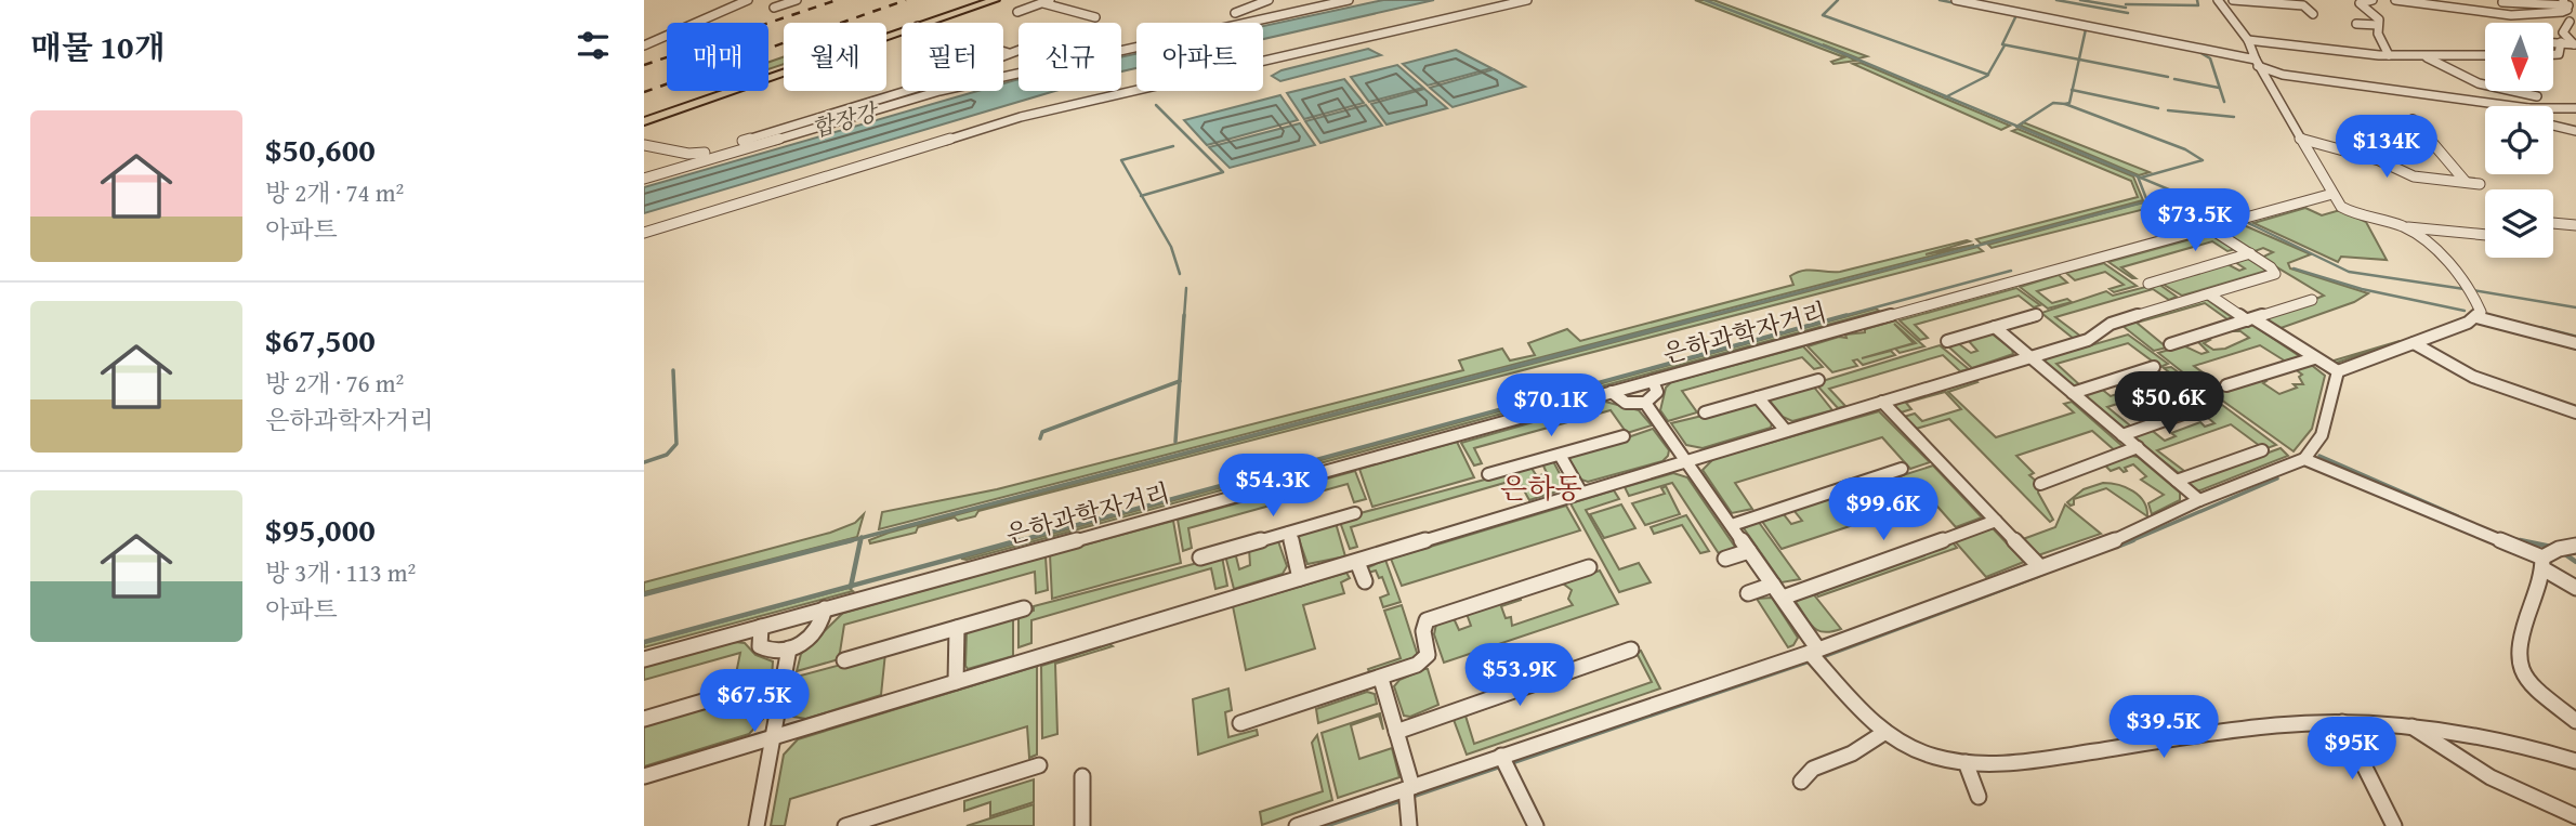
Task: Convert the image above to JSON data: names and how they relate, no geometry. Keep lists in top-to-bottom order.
{
  "streets": {
    "street": ["은하과학자거리"]
  },
  "districts": ["은하동"],
  "water": ["합장강"],
  "north": "bottom",
  "page": {
    "heading": "매물 10개",
    "chip": [
      "매매",
      "월세",
      "필터",
      "신규",
      "아파트"
    ],
    "list": [
      {
        "name": "$50,600",
        "note": "방 2개 · 74 m² · 아파트"
      },
      {
        "name": "$67,500",
        "note": "방 2개 · 76 m² · 은하과학자거리"
      },
      {
        "name": "$95,000",
        "note": "방 3개 · 113 m² · 아파트"
      }
    ],
    "price": [
      "$134K",
      "$73.5K",
      "$50.6K",
      "$70.1K",
      "$54.3K",
      "$99.6K",
      "$53.9K",
      "$67.5K",
      "$39.5K",
      "$95K"
    ]
  }
}
